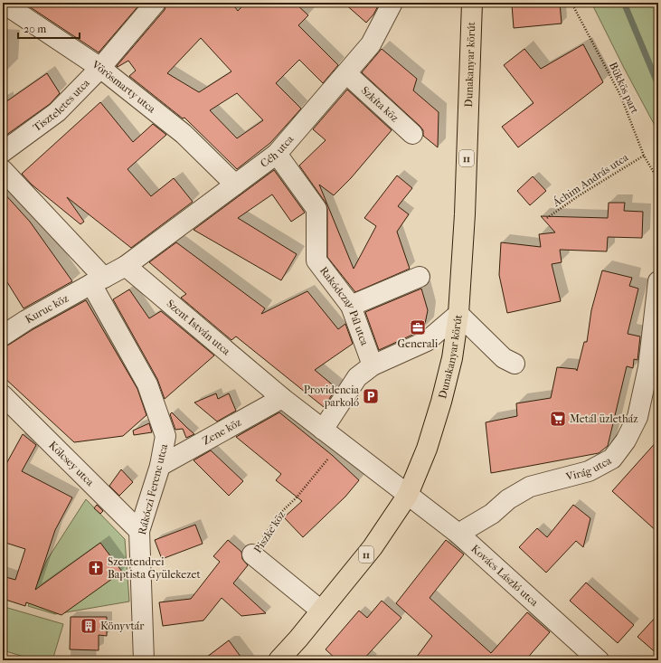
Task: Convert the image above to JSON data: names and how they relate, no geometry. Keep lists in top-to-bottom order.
{
  "streets": {
    "main road": ["Dunakanyar körút", "11"],
    "street": [
      "Vörösmarty utca",
      "Szkíta köz",
      "Tiszteletes utca",
      "Céh utca",
      "Rakódczay Pál utca",
      "Kuruc köz",
      "Szent István utca",
      "Zene köz",
      "Kölcsey utca",
      "Virág utca",
      "Rákóczi Ferenc utca",
      "Piszke köz",
      "Kovács László utca"
    ],
    "path": ["Bükkös part", "Áchim András utca"]
  },
  "crossings": [
    ["Dunakanyar körút", "Szent István utca"],
    ["Dunakanyar körút", "Piszke köz"],
    ["Dunakanyar körút", "Kovács László utca"],
    ["Vörösmarty utca", "Tiszteletes utca"],
    ["Vörösmarty utca", "Céh utca"],
    ["Bükkös part", "Áchim András utca"],
    ["Szkíta köz", "Céh utca"],
    ["Céh utca", "Rakódczay Pál utca"],
    ["Céh utca", "Szent István utca"],
    ["Kuruc köz", "Rákóczi Ferenc utca"],
    ["Szent István utca", "Zene köz"],
    ["Szent István utca", "Piszke köz"],
    ["Szent István utca", "Kovács László utca"],
    ["Zene köz", "Rákóczi Ferenc utca"],
    ["Kölcsey utca", "Rákóczi Ferenc utca"],
    ["Virág utca", "Kovács László utca"]
  ],
  "places": {
    "office": ["Generali"],
    "parking": ["Providencia parkoló"],
    "supermarket": ["Metál üzletház"],
    "church": ["Szentendrei Baptista Gyülekezet"],
    "building": ["Könyvtár"]
  },
  "scale_bar": "20 m"
}
